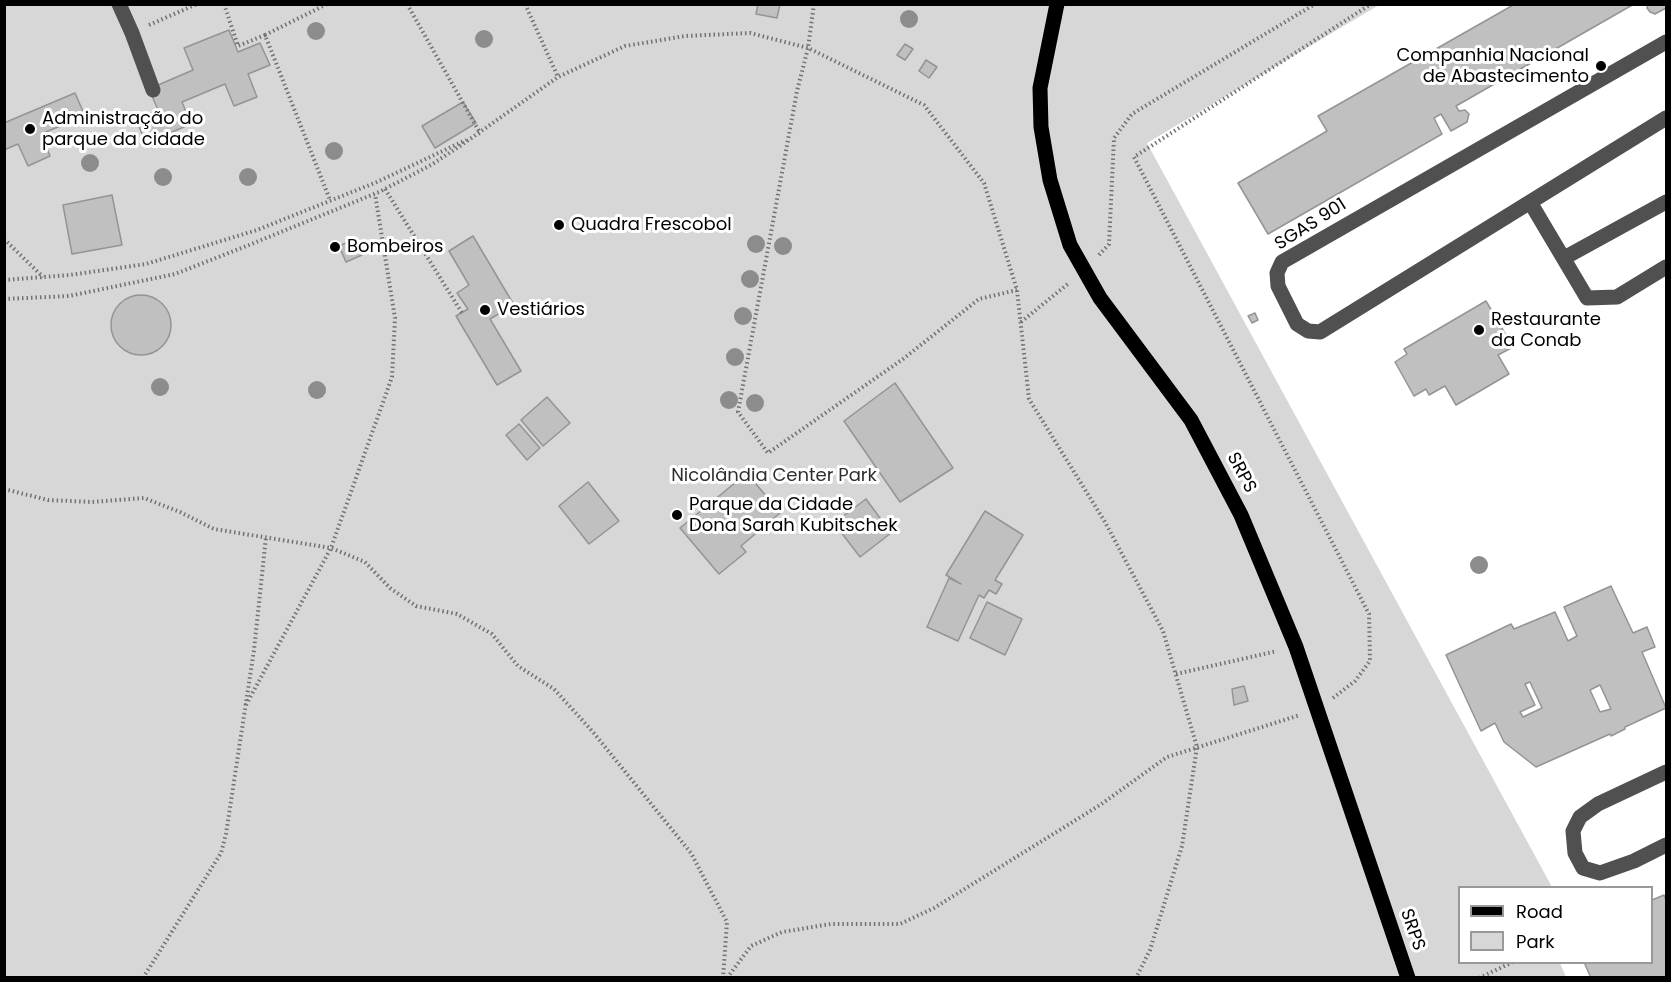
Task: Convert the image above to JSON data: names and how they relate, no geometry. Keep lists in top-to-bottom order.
{
  "streets": {
    "main road": ["SRPS"],
    "lane": ["SGAS 901"]
  },
  "parks": ["Nicolândia Center Park"],
  "places": [
    "Companhia Nacional de Abastecimento",
    "Administração do parque da cidade",
    "Quadra Frescobol",
    "Bombeiros",
    "Vestiários",
    "Restaurante da Conab",
    "Parque da Cidade Dona Sarah Kubitschek"
  ],
  "legend": ["Road", "Park"]
}
